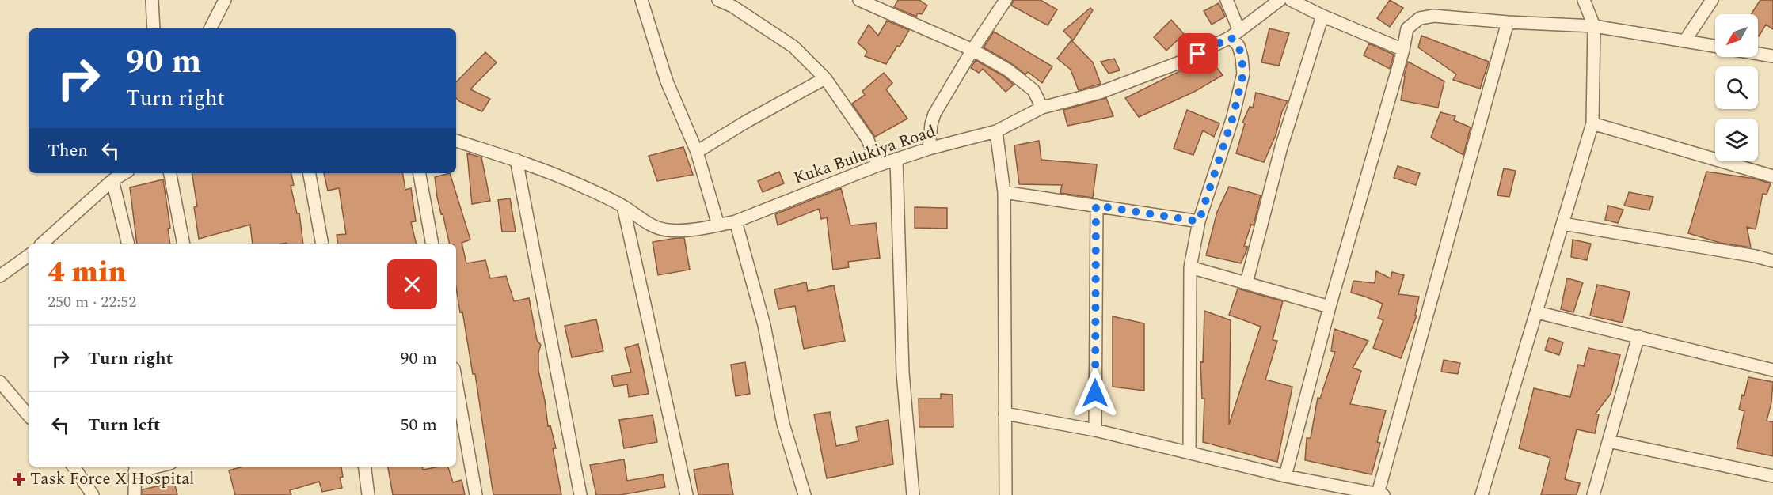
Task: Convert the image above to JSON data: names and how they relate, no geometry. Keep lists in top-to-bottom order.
{
  "streets": {
    "street": ["Kuka Bulukiya Road"]
  },
  "places": {
    "health": ["Task Force X Hospital"]
  },
  "north": "bottom left",
  "page": {
    "turn": ["90 m", "Turn right"],
    "then": "Then",
    "heading": ["4 min", "250 m · 22:52"],
    "list": [
      {
        "name": "Turn right",
        "value": "90 m"
      },
      {
        "name": "Turn left",
        "value": "50 m"
      }
    ]
  }
}
